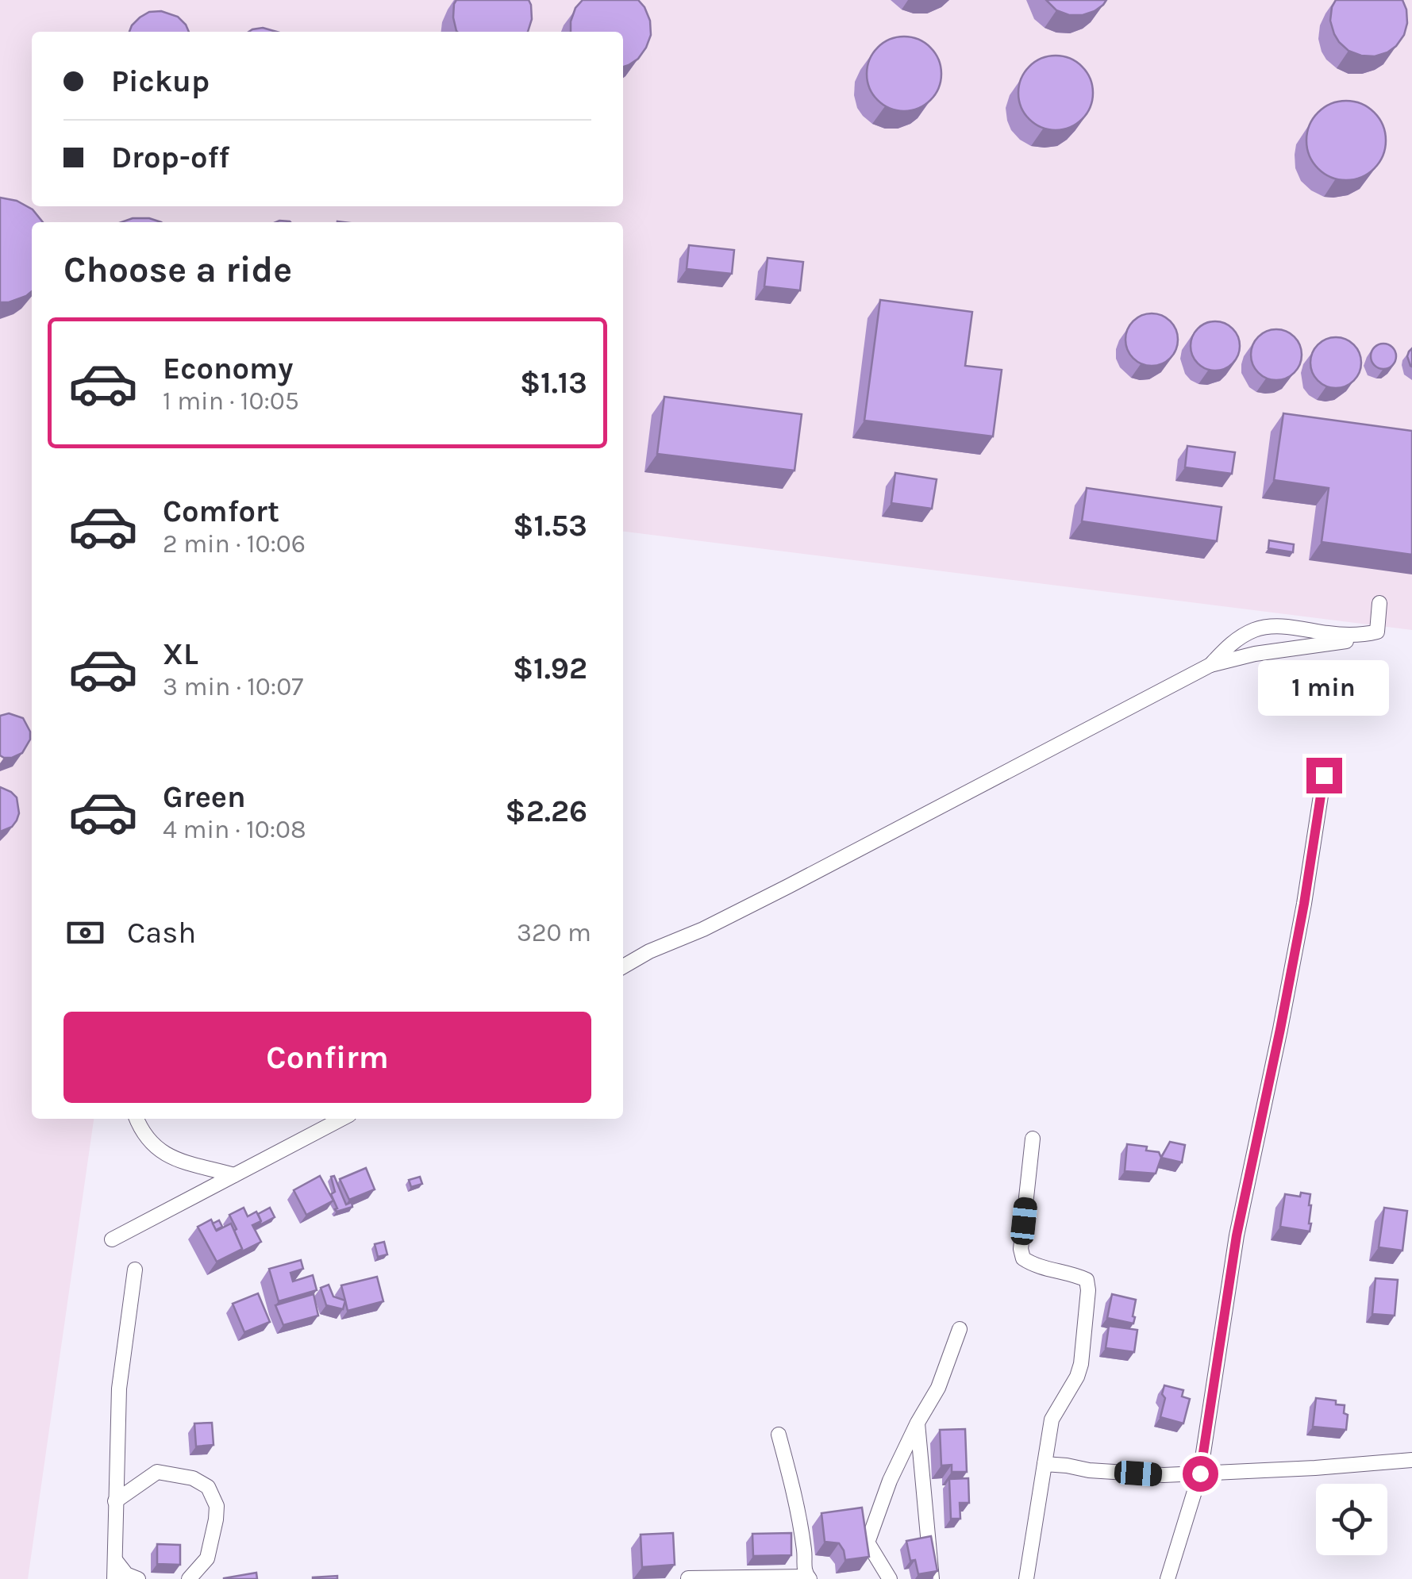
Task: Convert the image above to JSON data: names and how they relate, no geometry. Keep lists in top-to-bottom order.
{
  "page": {
    "banner": ["Pickup", "Drop-off"],
    "heading": "Choose a ride",
    "list": [
      {
        "name": "Economy",
        "note": "1 min · 10:05",
        "value": "$1.13"
      },
      {
        "name": "Comfort",
        "note": "2 min · 10:06",
        "value": "$1.53"
      },
      {
        "name": "XL",
        "note": "3 min · 10:07",
        "value": "$1.92"
      },
      {
        "name": "Green",
        "note": "4 min · 10:08",
        "value": "$2.26"
      }
    ],
    "bubble": "1 min",
    "pay": ["Cash", "320 m"],
    "buttons": "Confirm"
  }
}
